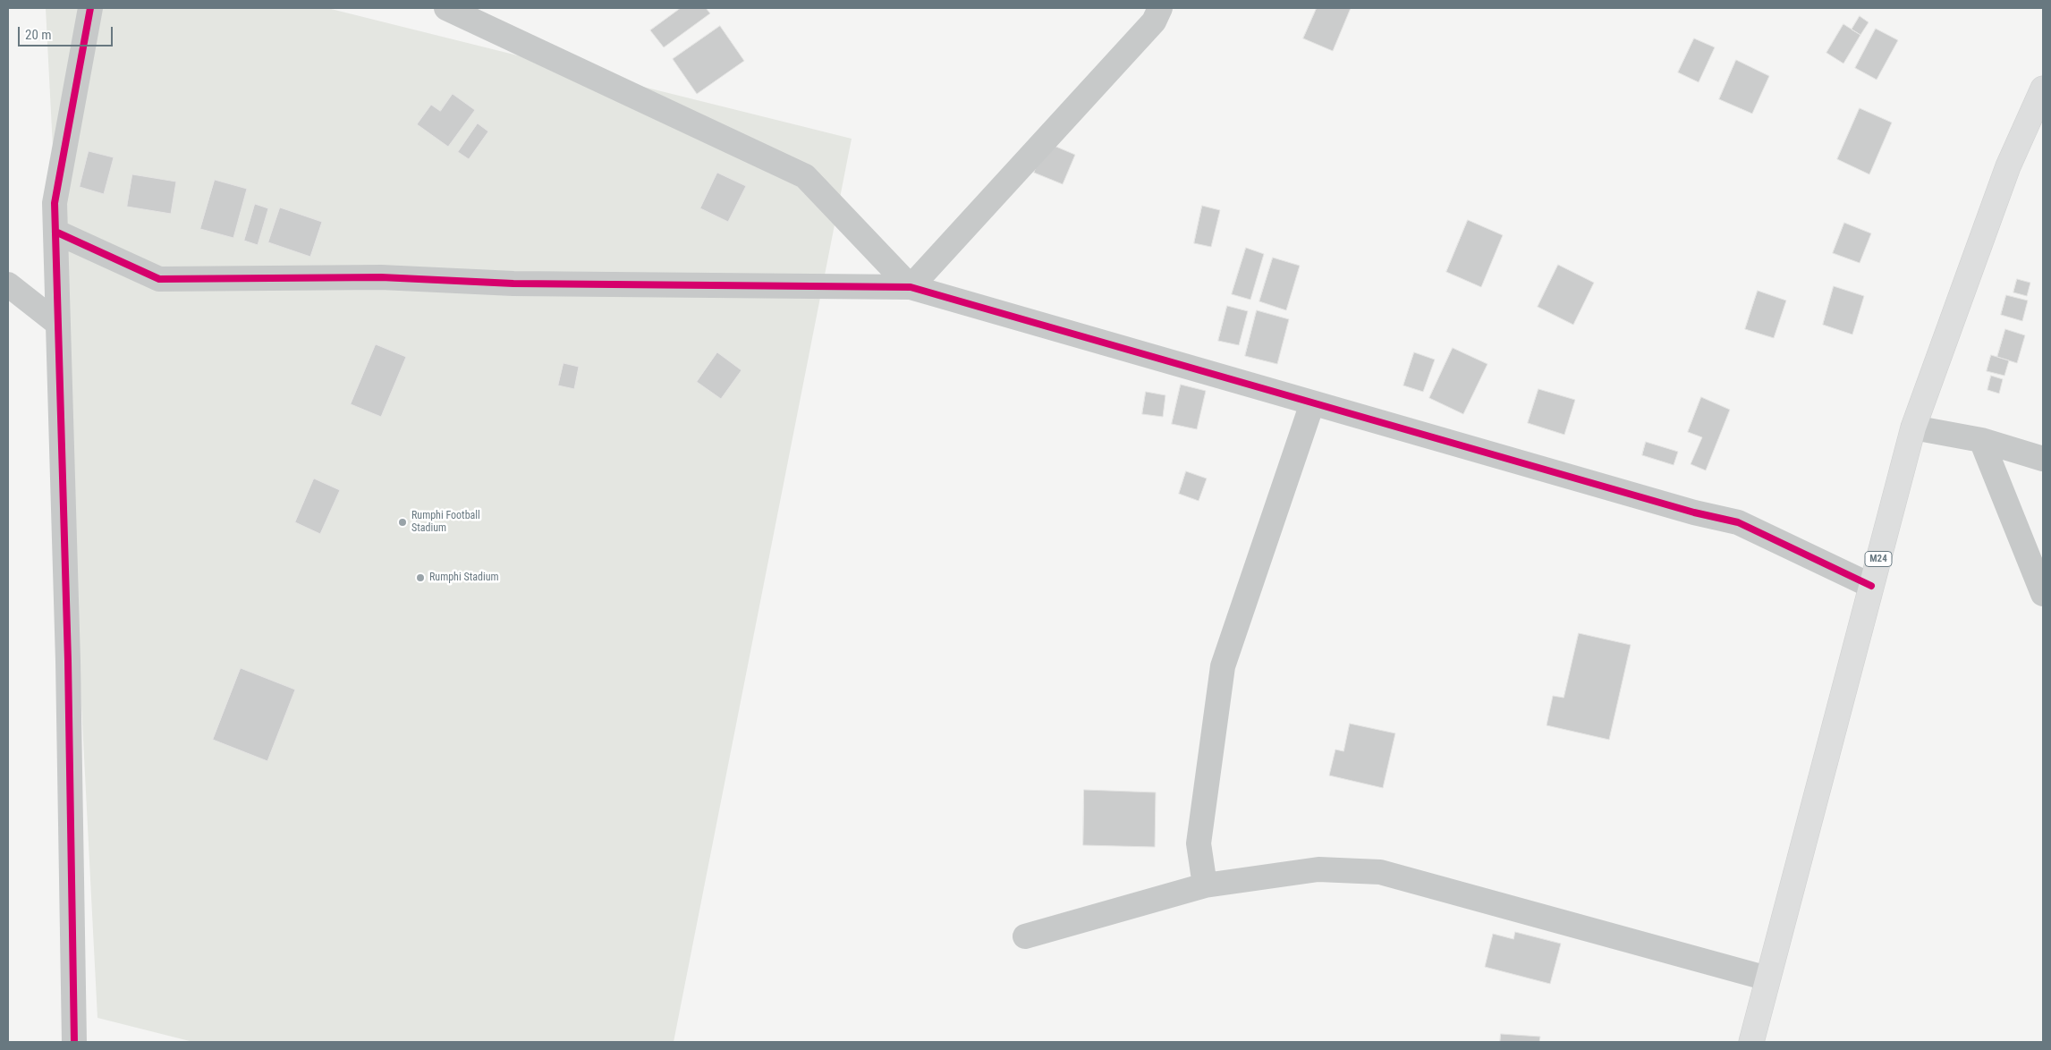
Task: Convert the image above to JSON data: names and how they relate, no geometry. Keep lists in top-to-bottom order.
{
  "streets": {
    "main road": ["M24"]
  },
  "places": ["Rumphi Football Stadium", "Rumphi Stadium"],
  "scale_bar": "20 m"
}
